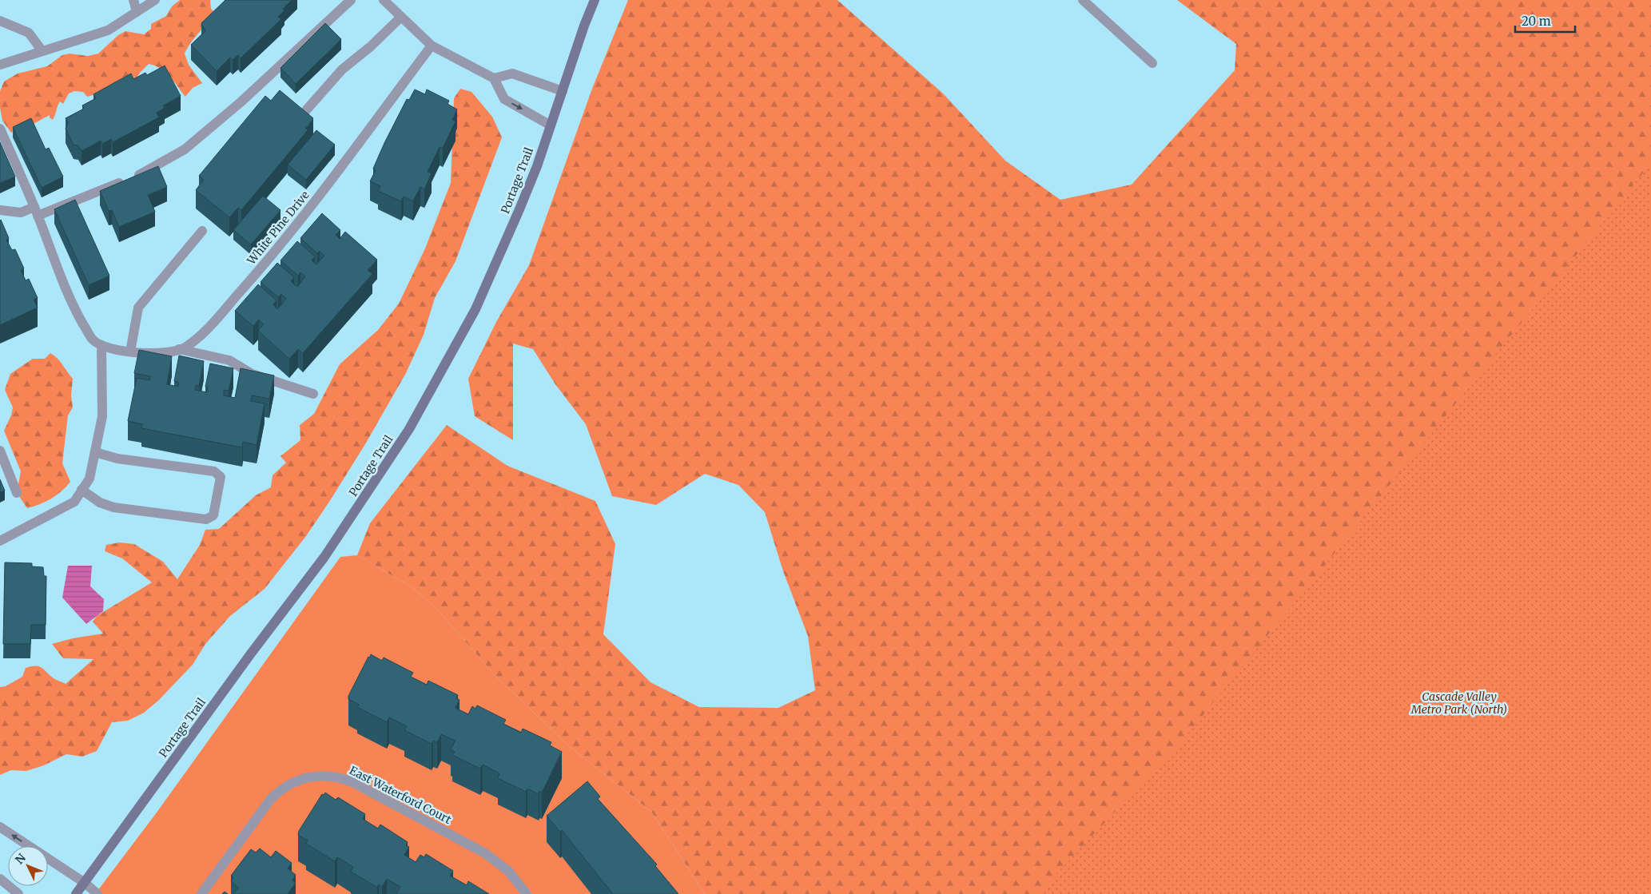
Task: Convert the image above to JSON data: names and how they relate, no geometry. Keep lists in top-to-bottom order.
{
  "streets": {
    "main road": ["Portage Trail"],
    "street": ["White Pine Drive", "East Waterford Court"]
  },
  "parks": ["Cascade Valley Metro Park (North)"],
  "scale_bar": "20 m",
  "north": "top left"
}
